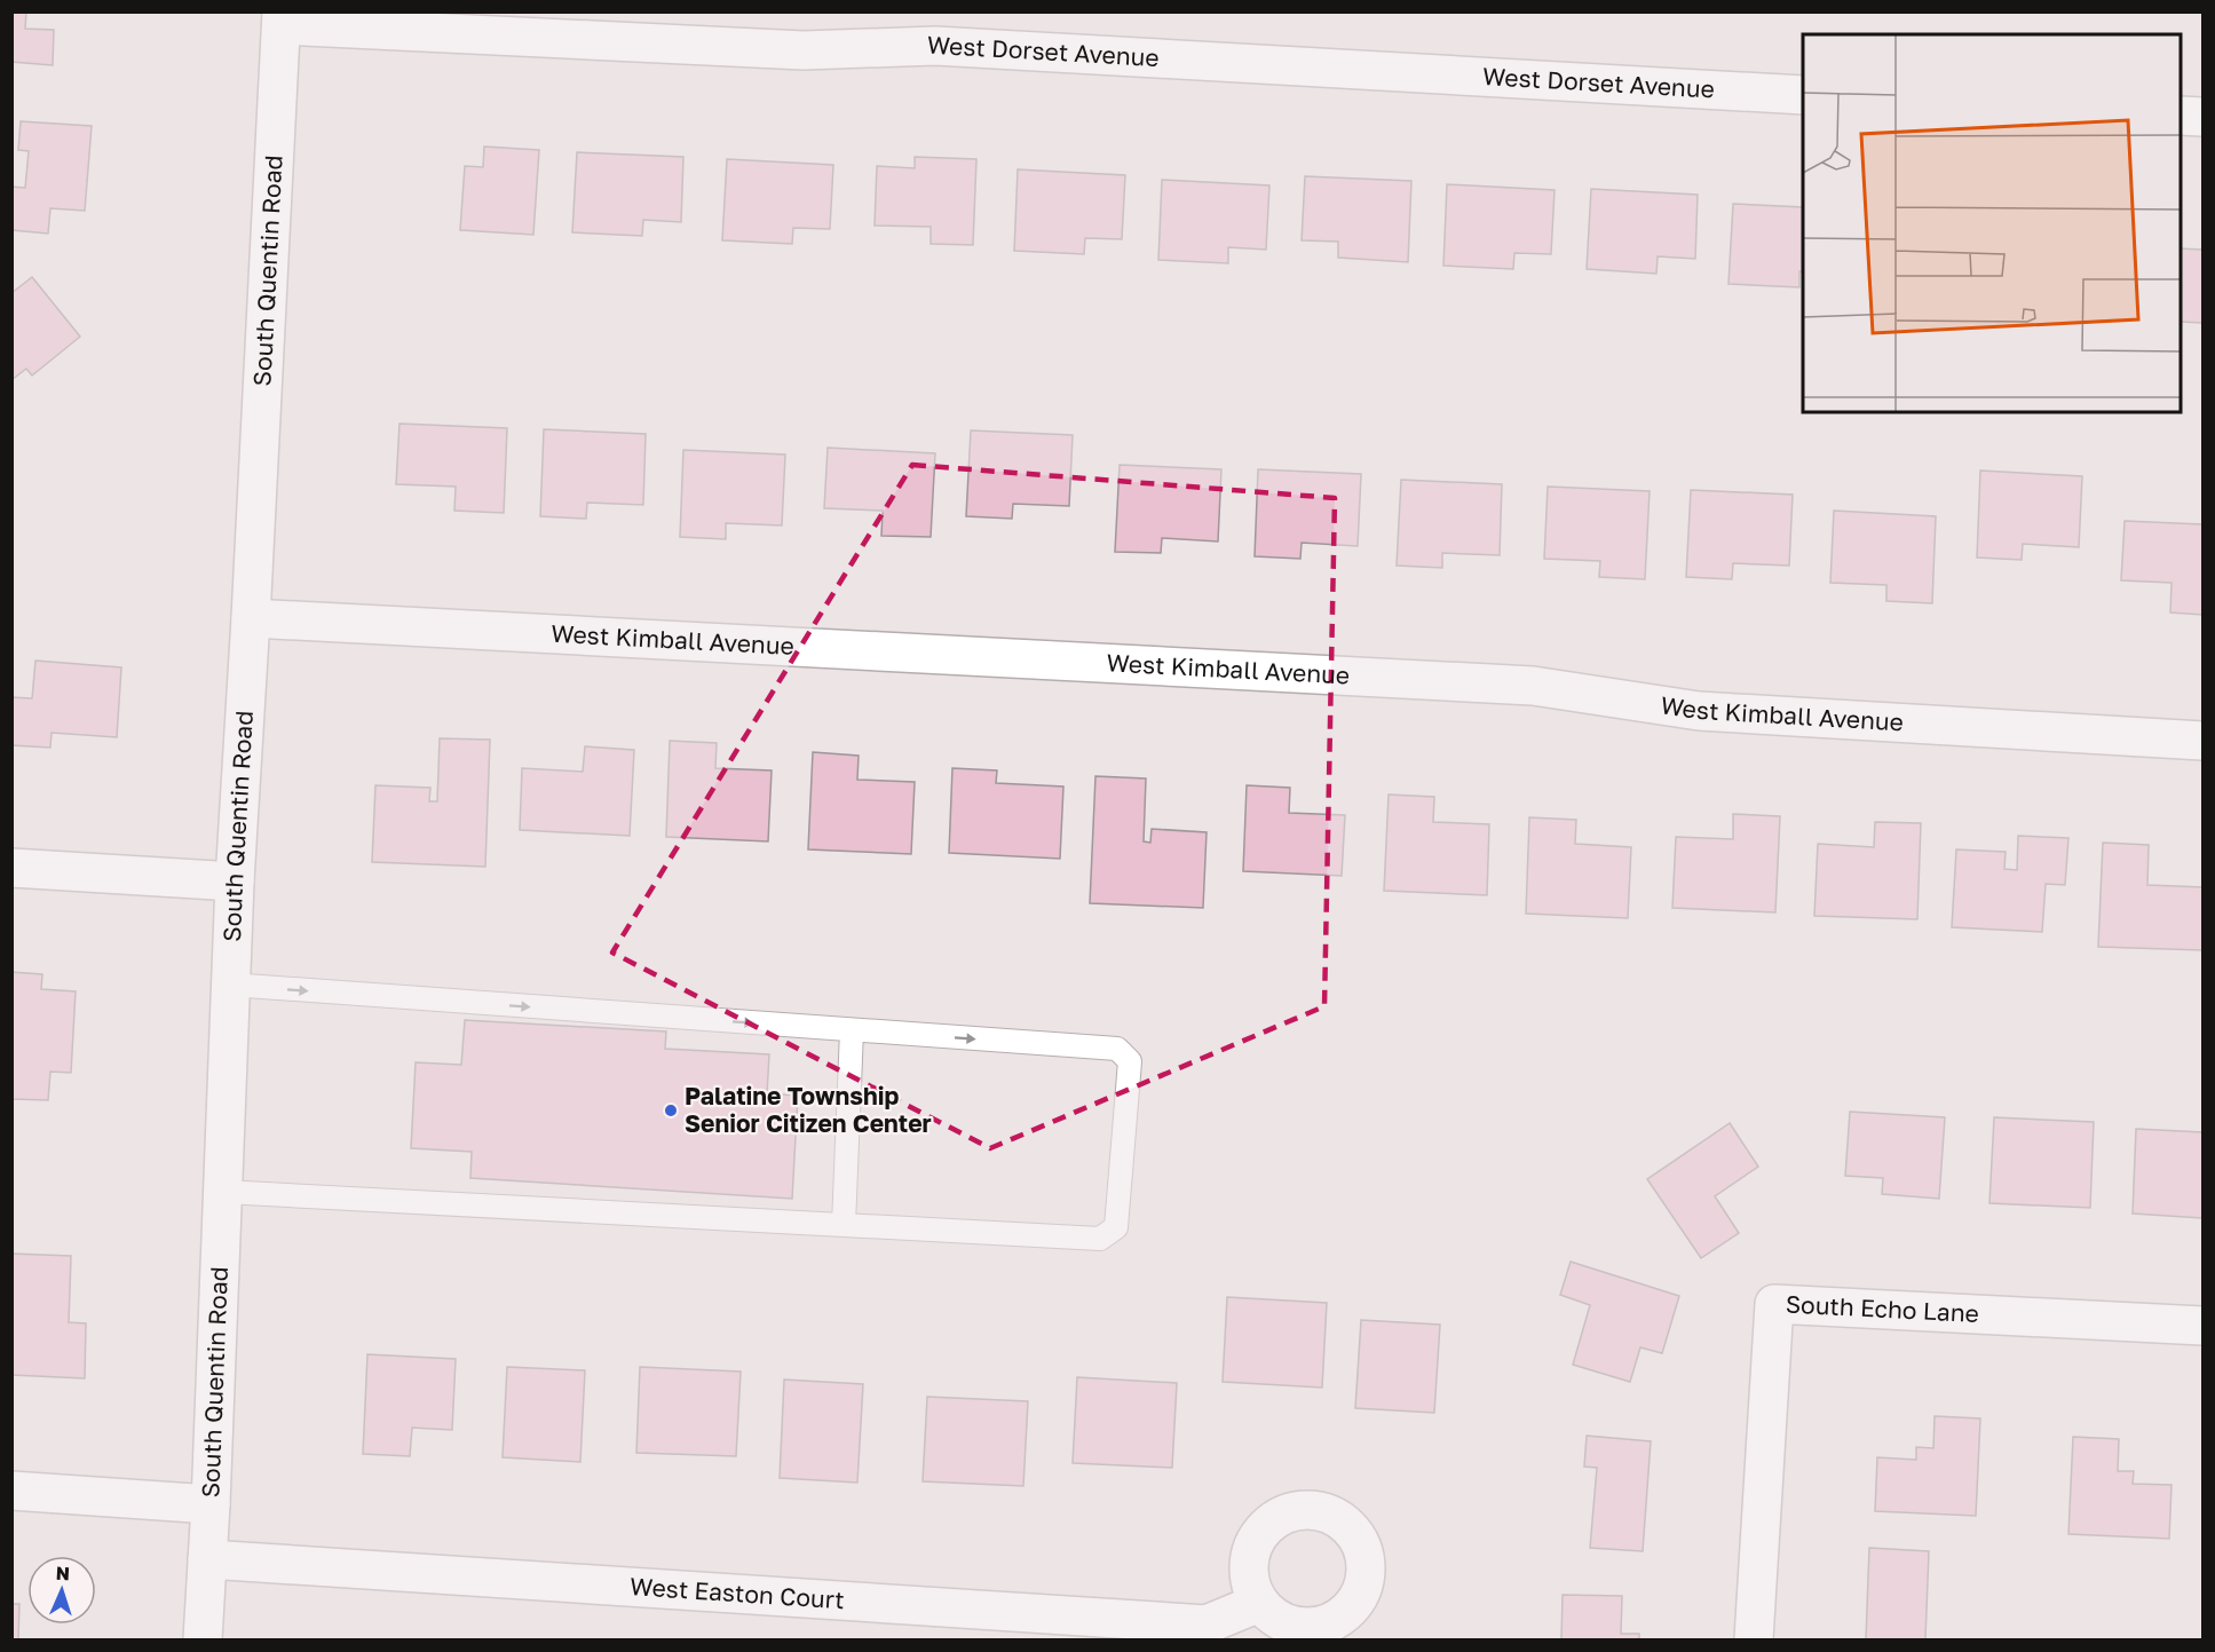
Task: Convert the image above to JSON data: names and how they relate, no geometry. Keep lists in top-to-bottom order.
{
  "streets": {
    "street": [
      "West Dorset Avenue",
      "South Quentin Road",
      "West Kimball Avenue",
      "South Echo Lane",
      "West Easton Court"
    ]
  },
  "crossings": [
    ["West Dorset Avenue", "South Quentin Road"],
    ["South Quentin Road", "West Kimball Avenue"],
    ["South Quentin Road", "West Easton Court"]
  ],
  "places": ["Palatine Township Senior Citizen Center"],
  "north": "top"
}
